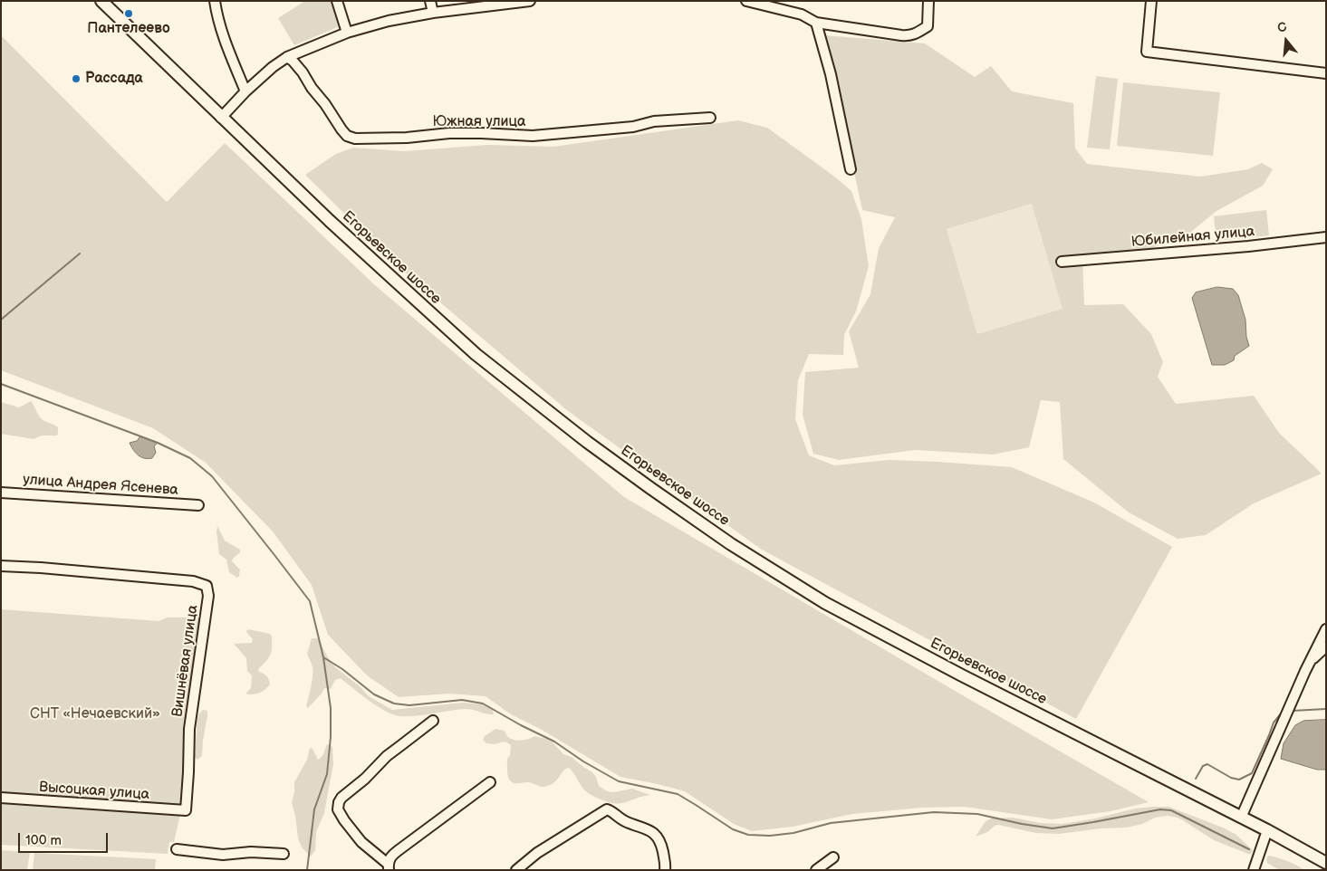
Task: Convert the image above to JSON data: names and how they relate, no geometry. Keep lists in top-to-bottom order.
{
  "streets": {
    "main road": ["Егорьевское шоссе"],
    "street": [
      "Южная улица",
      "Юбилейная улица",
      "улица Андрея Ясенева",
      "Вишнёвая улица",
      "Высоцкая улица"
    ]
  },
  "crossings": [
    ["Вишнёвая улица", "Высоцкая улица"]
  ],
  "parks": ["СНТ «Нечаевский»"],
  "places": ["Пантелеево", "Рассада"],
  "scale_bar": "100 m",
  "north": "top"
}
